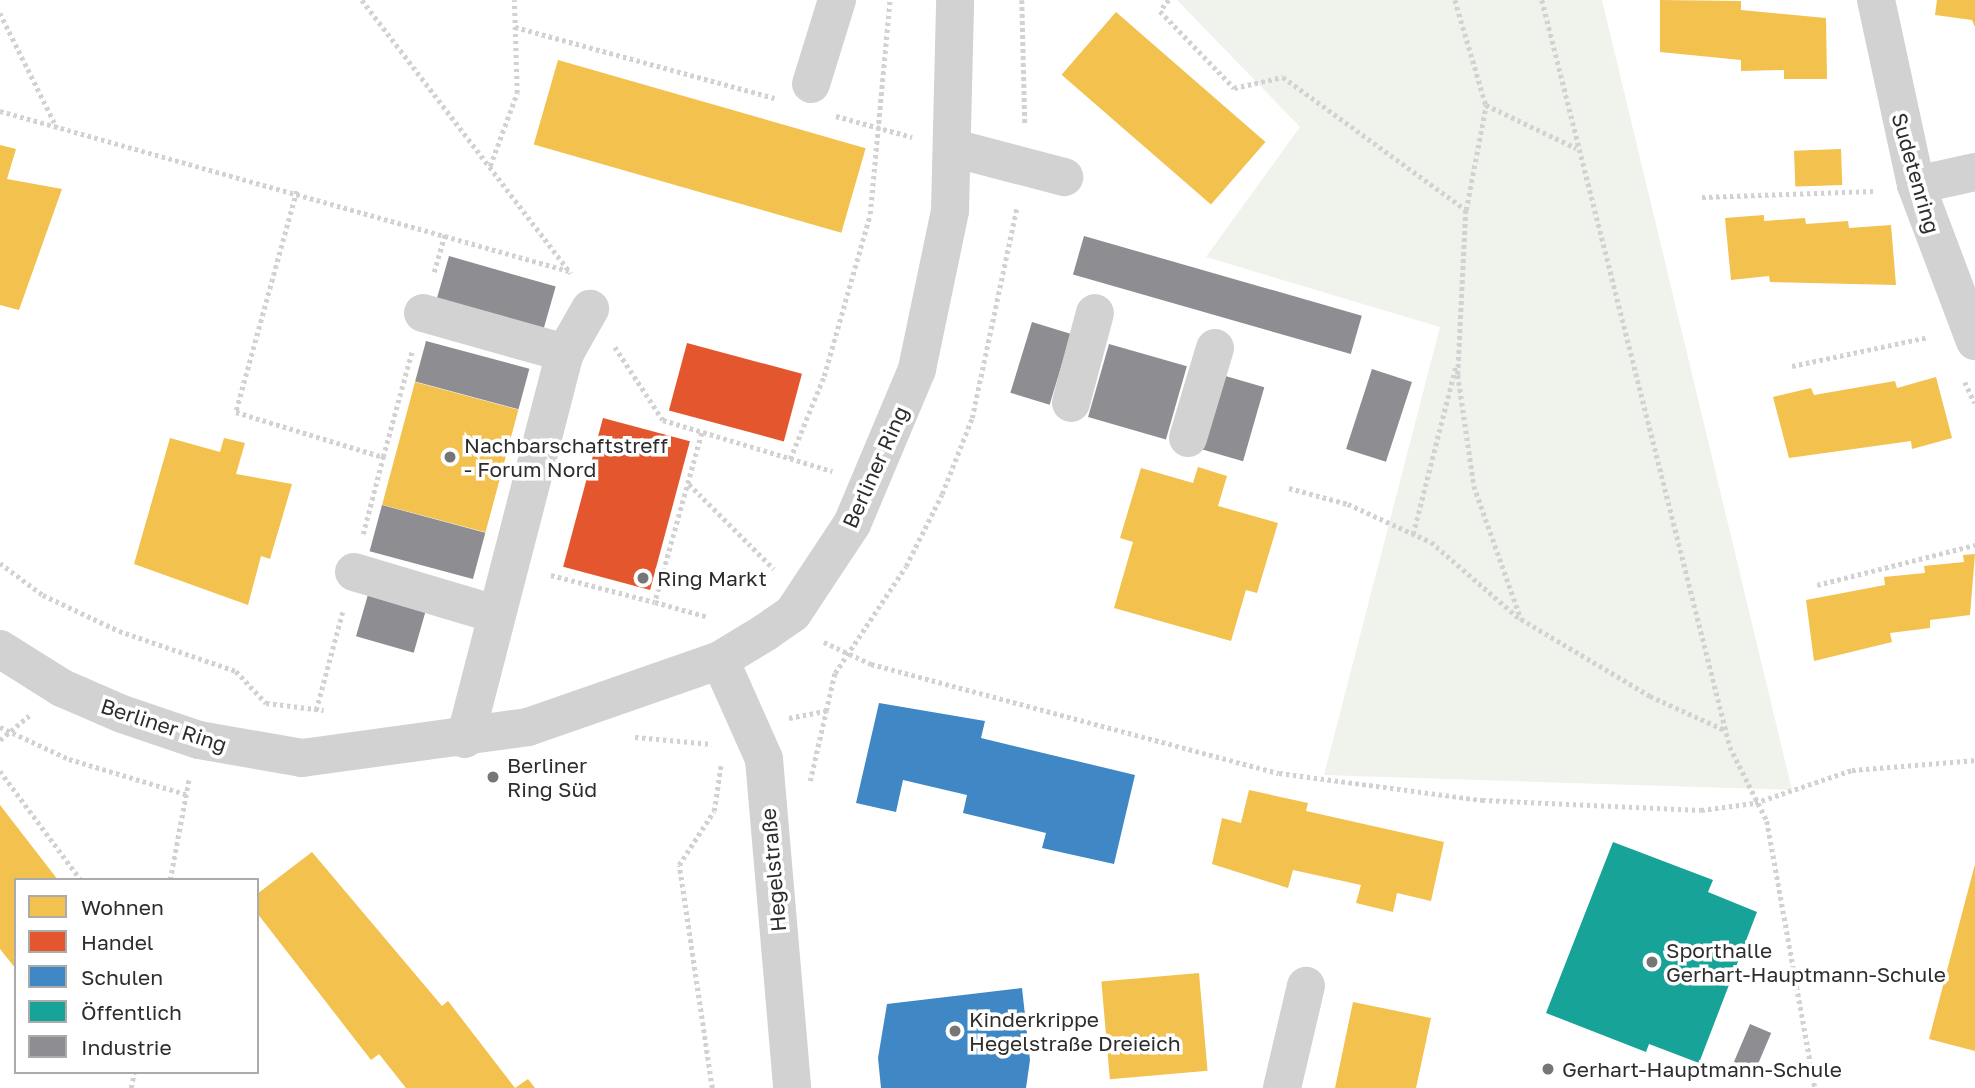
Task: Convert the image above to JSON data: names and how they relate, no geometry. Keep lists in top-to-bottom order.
{
  "streets": {
    "street": ["Sudetenring", "Berliner Ring", "Hegelstraße"]
  },
  "crossings": [
    ["Berliner Ring", "Hegelstraße"]
  ],
  "places": [
    "Nachbarschaftstreff - Forum Nord",
    "Ring Markt",
    "Berliner Ring Süd",
    "Sporthalle Gerhart-Hauptmann-Schule",
    "Kinderkrippe Hegelstraße Dreieich",
    "Gerhart-Hauptmann-Schule"
  ],
  "legend": [
    "Wohnen",
    "Handel",
    "Schulen",
    "Öffentlich",
    "Industrie"
  ]
}
